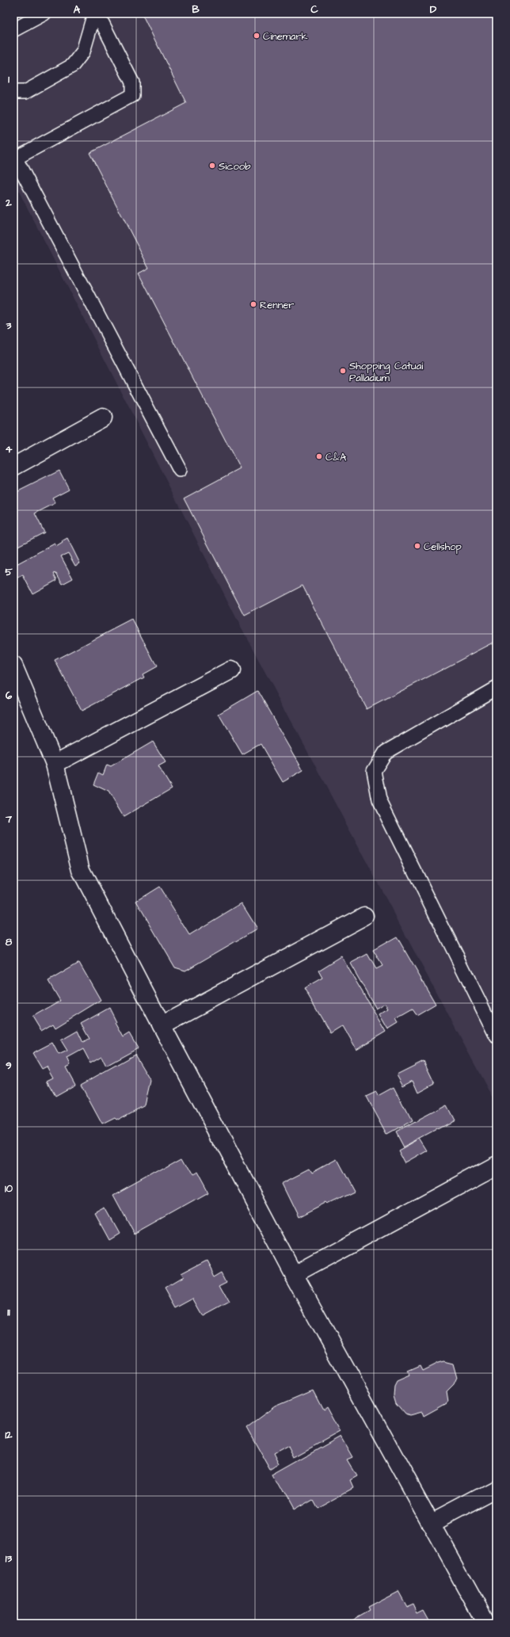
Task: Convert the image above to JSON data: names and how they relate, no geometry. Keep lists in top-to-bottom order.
{
  "places": [
    "Cinemark",
    "Sicoob",
    "Renner",
    "Shopping Catuaí Palladium",
    "C&A",
    "Cellshop"
  ],
  "grid": {
    "columns": [
      "A",
      "B",
      "C",
      "D"
    ],
    "rows": [
      "1",
      "2",
      "3",
      "4",
      "5",
      "6",
      "7",
      "8",
      "9",
      "10",
      "11",
      "12",
      "13"
    ]
  }
}
